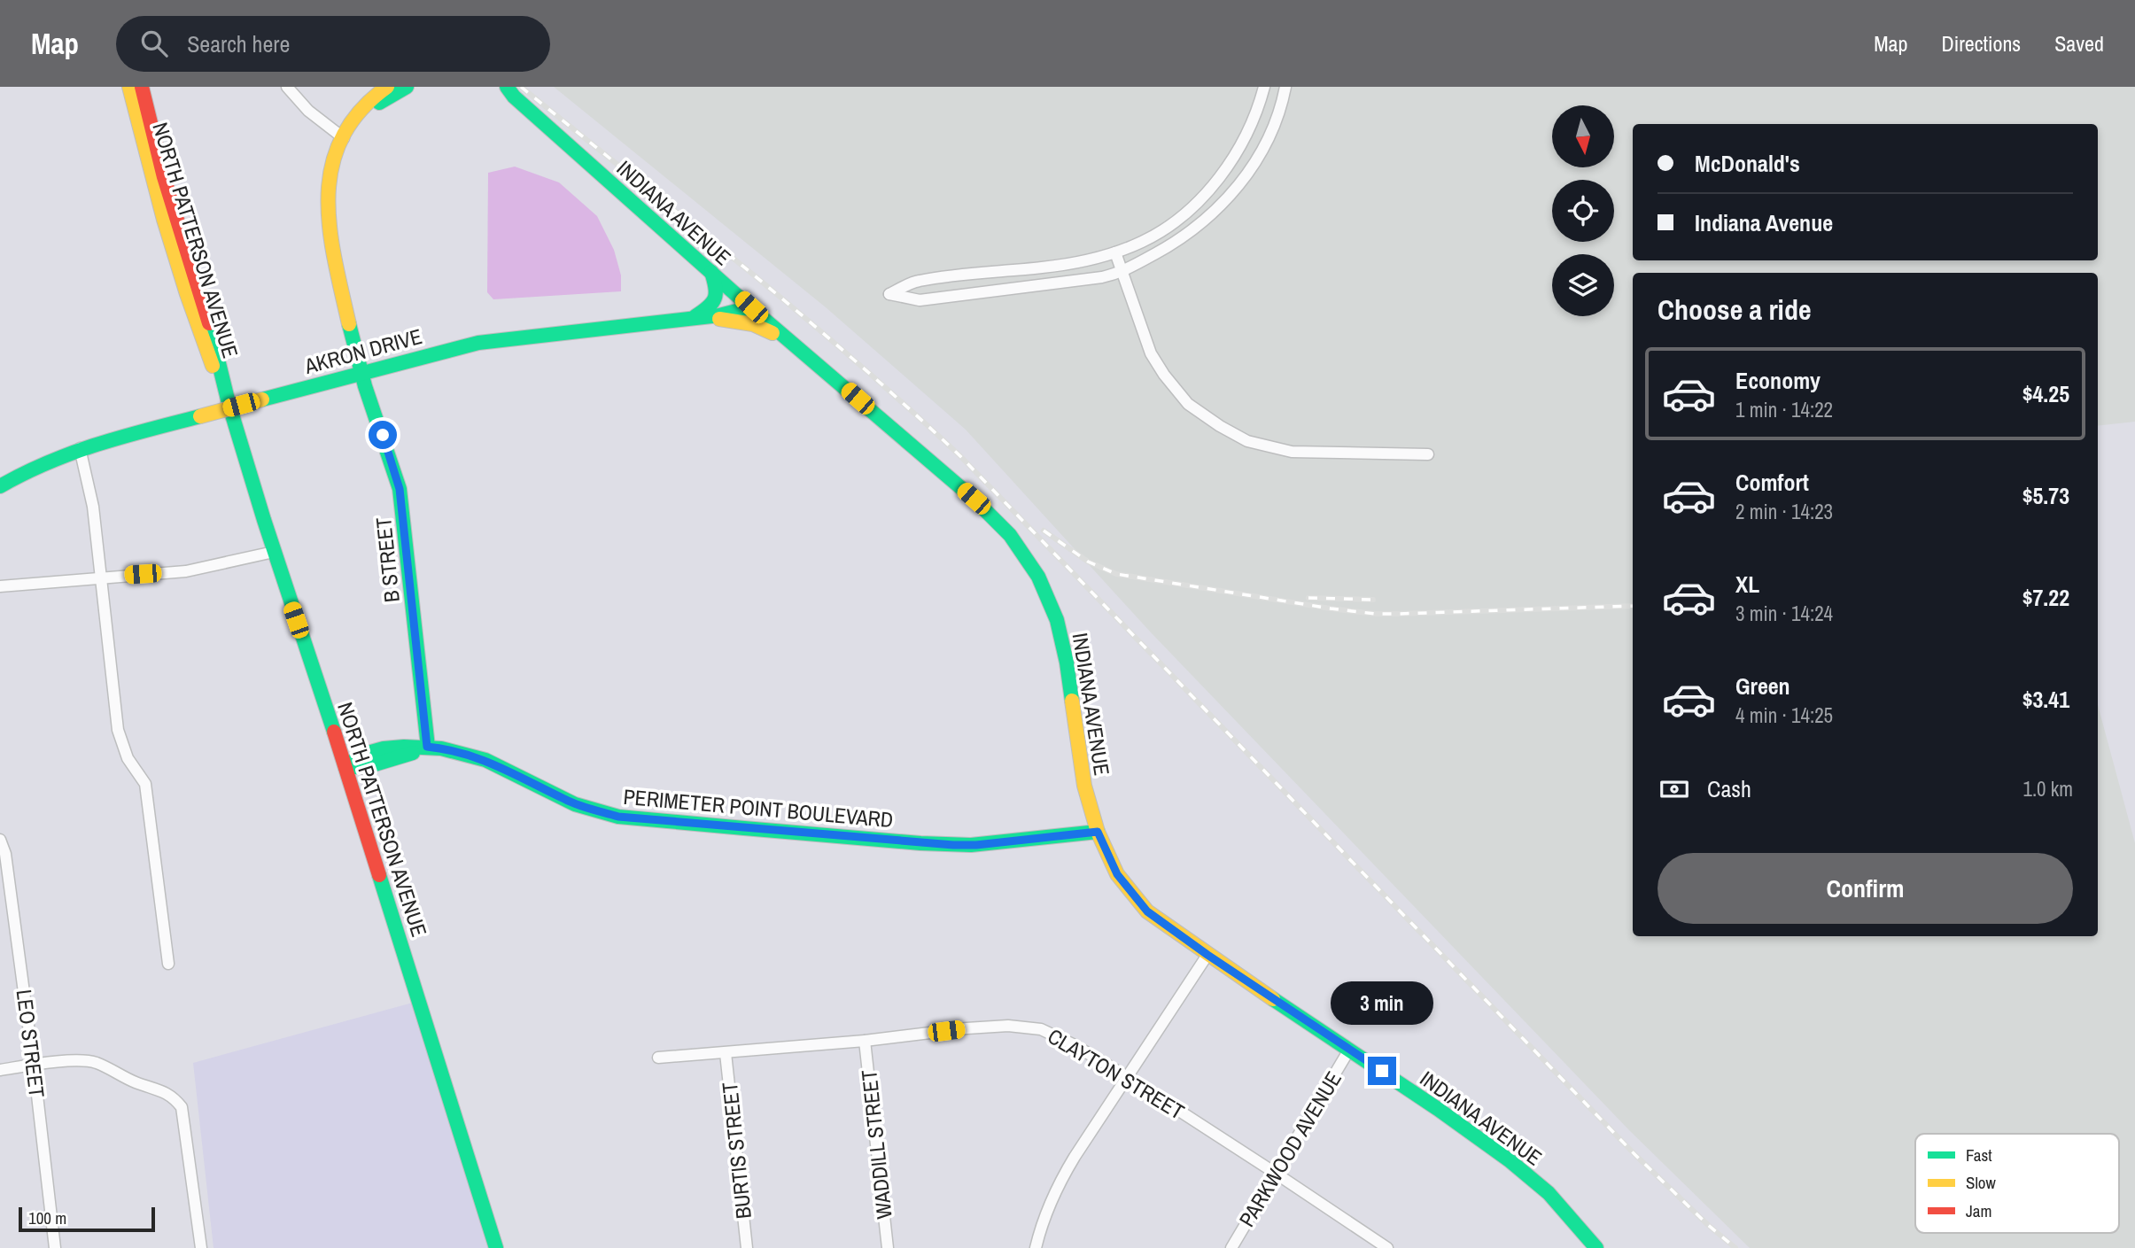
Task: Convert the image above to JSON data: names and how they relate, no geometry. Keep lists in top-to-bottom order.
{
  "streets": {
    "main road": [
      "INDIANA AVENUE",
      "NORTH PATTERSON AVENUE",
      "AKRON DRIVE",
      "B STREET",
      "PERIMETER POINT BOULEVARD"
    ],
    "street": [
      "LEO STREET",
      "CLAYTON STREET",
      "WADDILL STREET",
      "PARKWOOD AVENUE",
      "BURTIS STREET"
    ]
  },
  "crossings": [
    ["INDIANA AVENUE", "AKRON DRIVE"],
    ["INDIANA AVENUE", "PERIMETER POINT BOULEVARD"],
    ["INDIANA AVENUE", "PARKWOOD AVENUE"],
    ["NORTH PATTERSON AVENUE", "PERIMETER POINT BOULEVARD"],
    ["AKRON DRIVE", "B STREET"],
    ["B STREET", "PERIMETER POINT BOULEVARD"],
    ["CLAYTON STREET", "WADDILL STREET"],
    ["CLAYTON STREET", "PARKWOOD AVENUE"],
    ["CLAYTON STREET", "BURTIS STREET"]
  ],
  "legend": ["Fast", "Slow", "Jam"],
  "scale_bar": "100 m",
  "north": "bottom",
  "page": {
    "header": "Map",
    "search": "Search here",
    "nav": ["Map", "Directions", "Saved"],
    "banner": ["McDonald's", "Indiana Avenue"],
    "heading": "Choose a ride",
    "list": [
      {
        "name": "Economy",
        "note": "1 min · 14:22",
        "value": "$4.25"
      },
      {
        "name": "Comfort",
        "note": "2 min · 14:23",
        "value": "$5.73"
      },
      {
        "name": "XL",
        "note": "3 min · 14:24",
        "value": "$7.22"
      },
      {
        "name": "Green",
        "note": "4 min · 14:25",
        "value": "$3.41"
      }
    ],
    "pay": ["Cash", "1.0 km"],
    "buttons": "Confirm",
    "bubble": "3 min",
    "scale": "100 m"
  }
}
